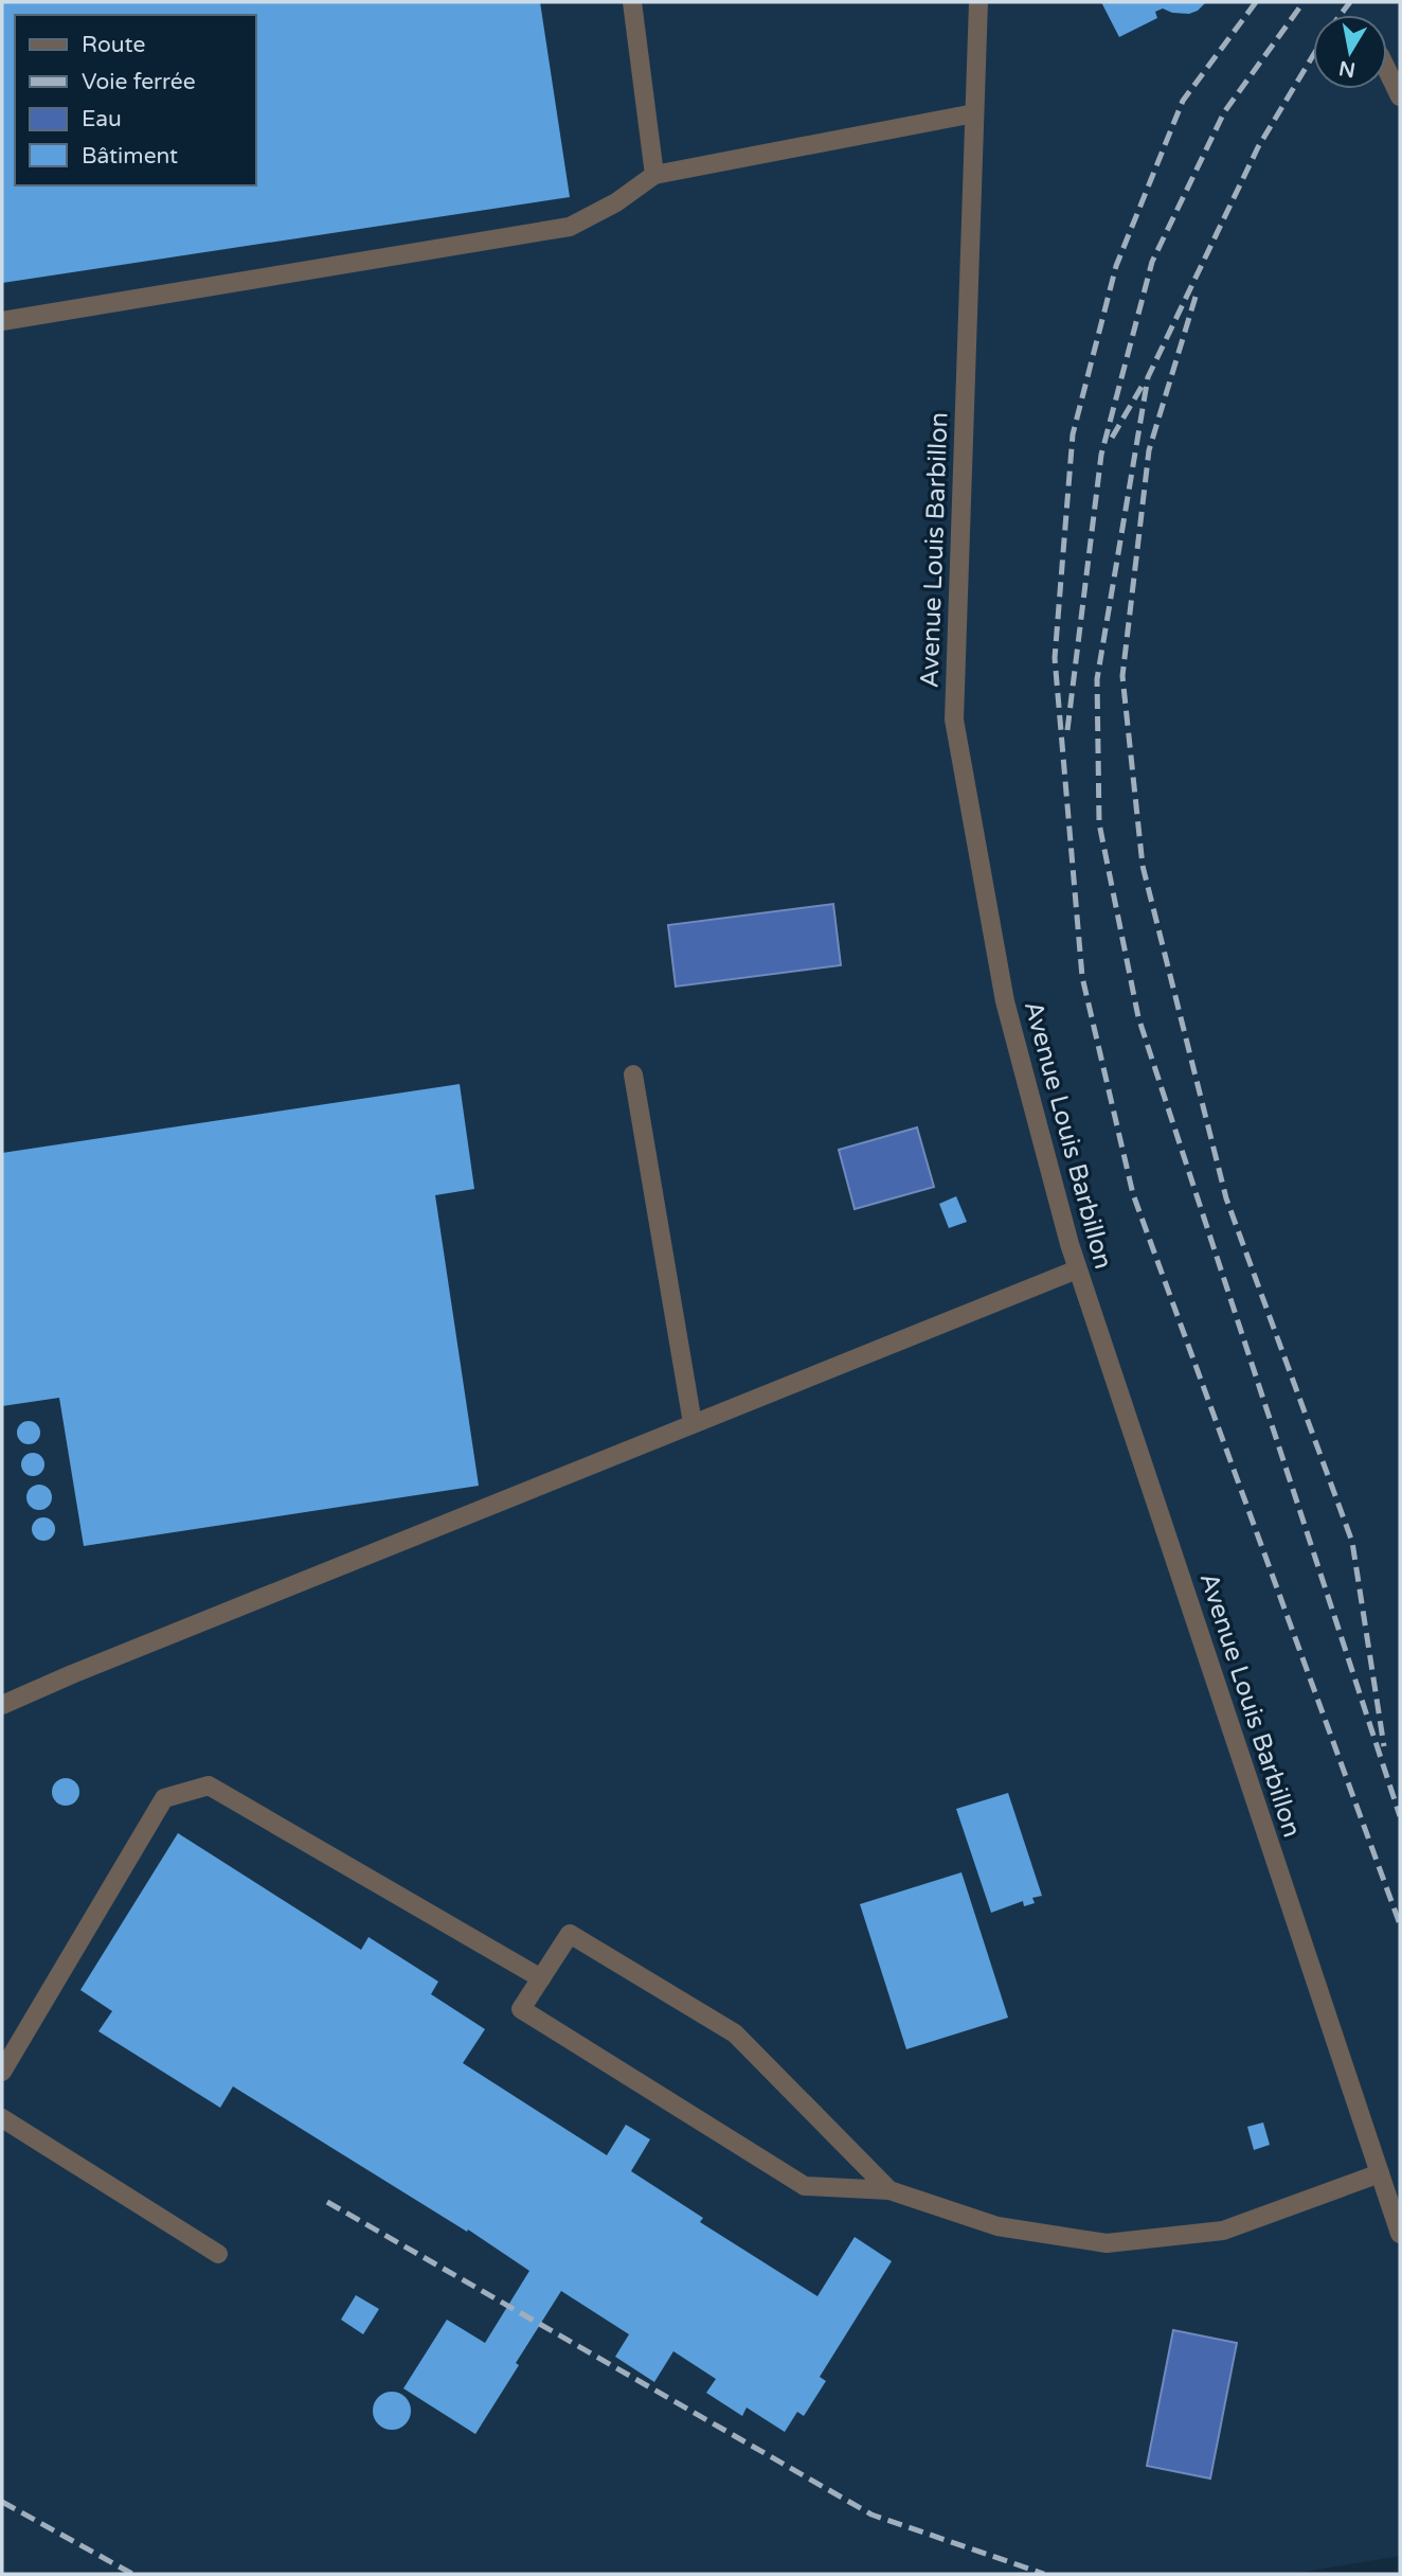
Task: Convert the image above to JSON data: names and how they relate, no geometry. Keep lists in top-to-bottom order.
{
  "streets": {
    "street": ["Avenue Louis Barbillon"]
  },
  "legend": [
    "Route",
    "Voie ferrée",
    "Eau",
    "Bâtiment"
  ],
  "north": "bottom"
}
